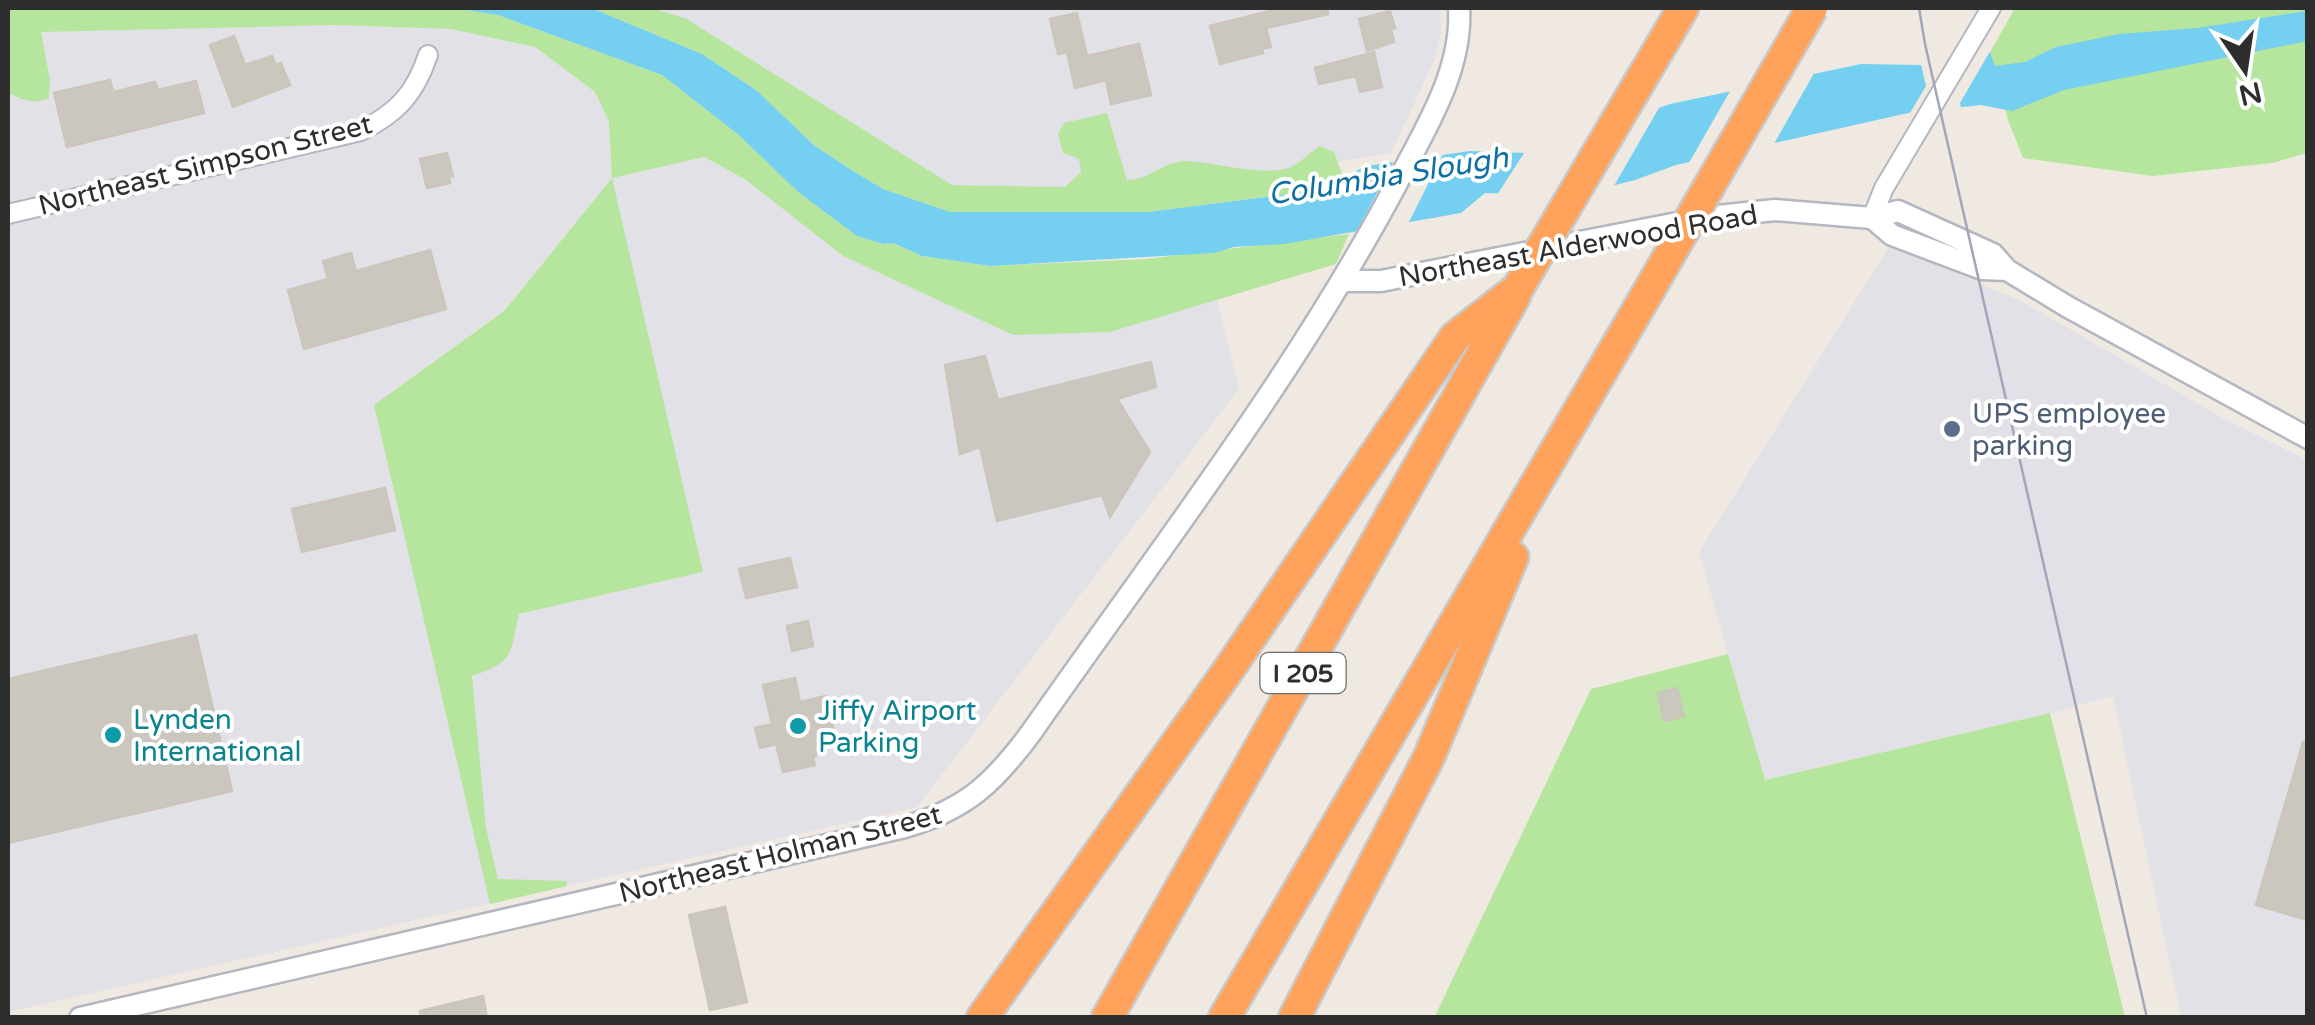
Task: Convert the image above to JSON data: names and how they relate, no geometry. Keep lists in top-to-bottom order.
{
  "streets": {
    "highway": ["I 205"],
    "street": ["Northeast Simpson Street", "Northeast Alderwood Road", "Northeast Holman Street"]
  },
  "crossings": [
    ["Northeast Alderwood Road", "Northeast Holman Street"]
  ],
  "water": ["Columbia Slough"],
  "places": ["UPS employee parking", "Jiffy Airport Parking", "Lynden International"],
  "north": "bottom"
}
